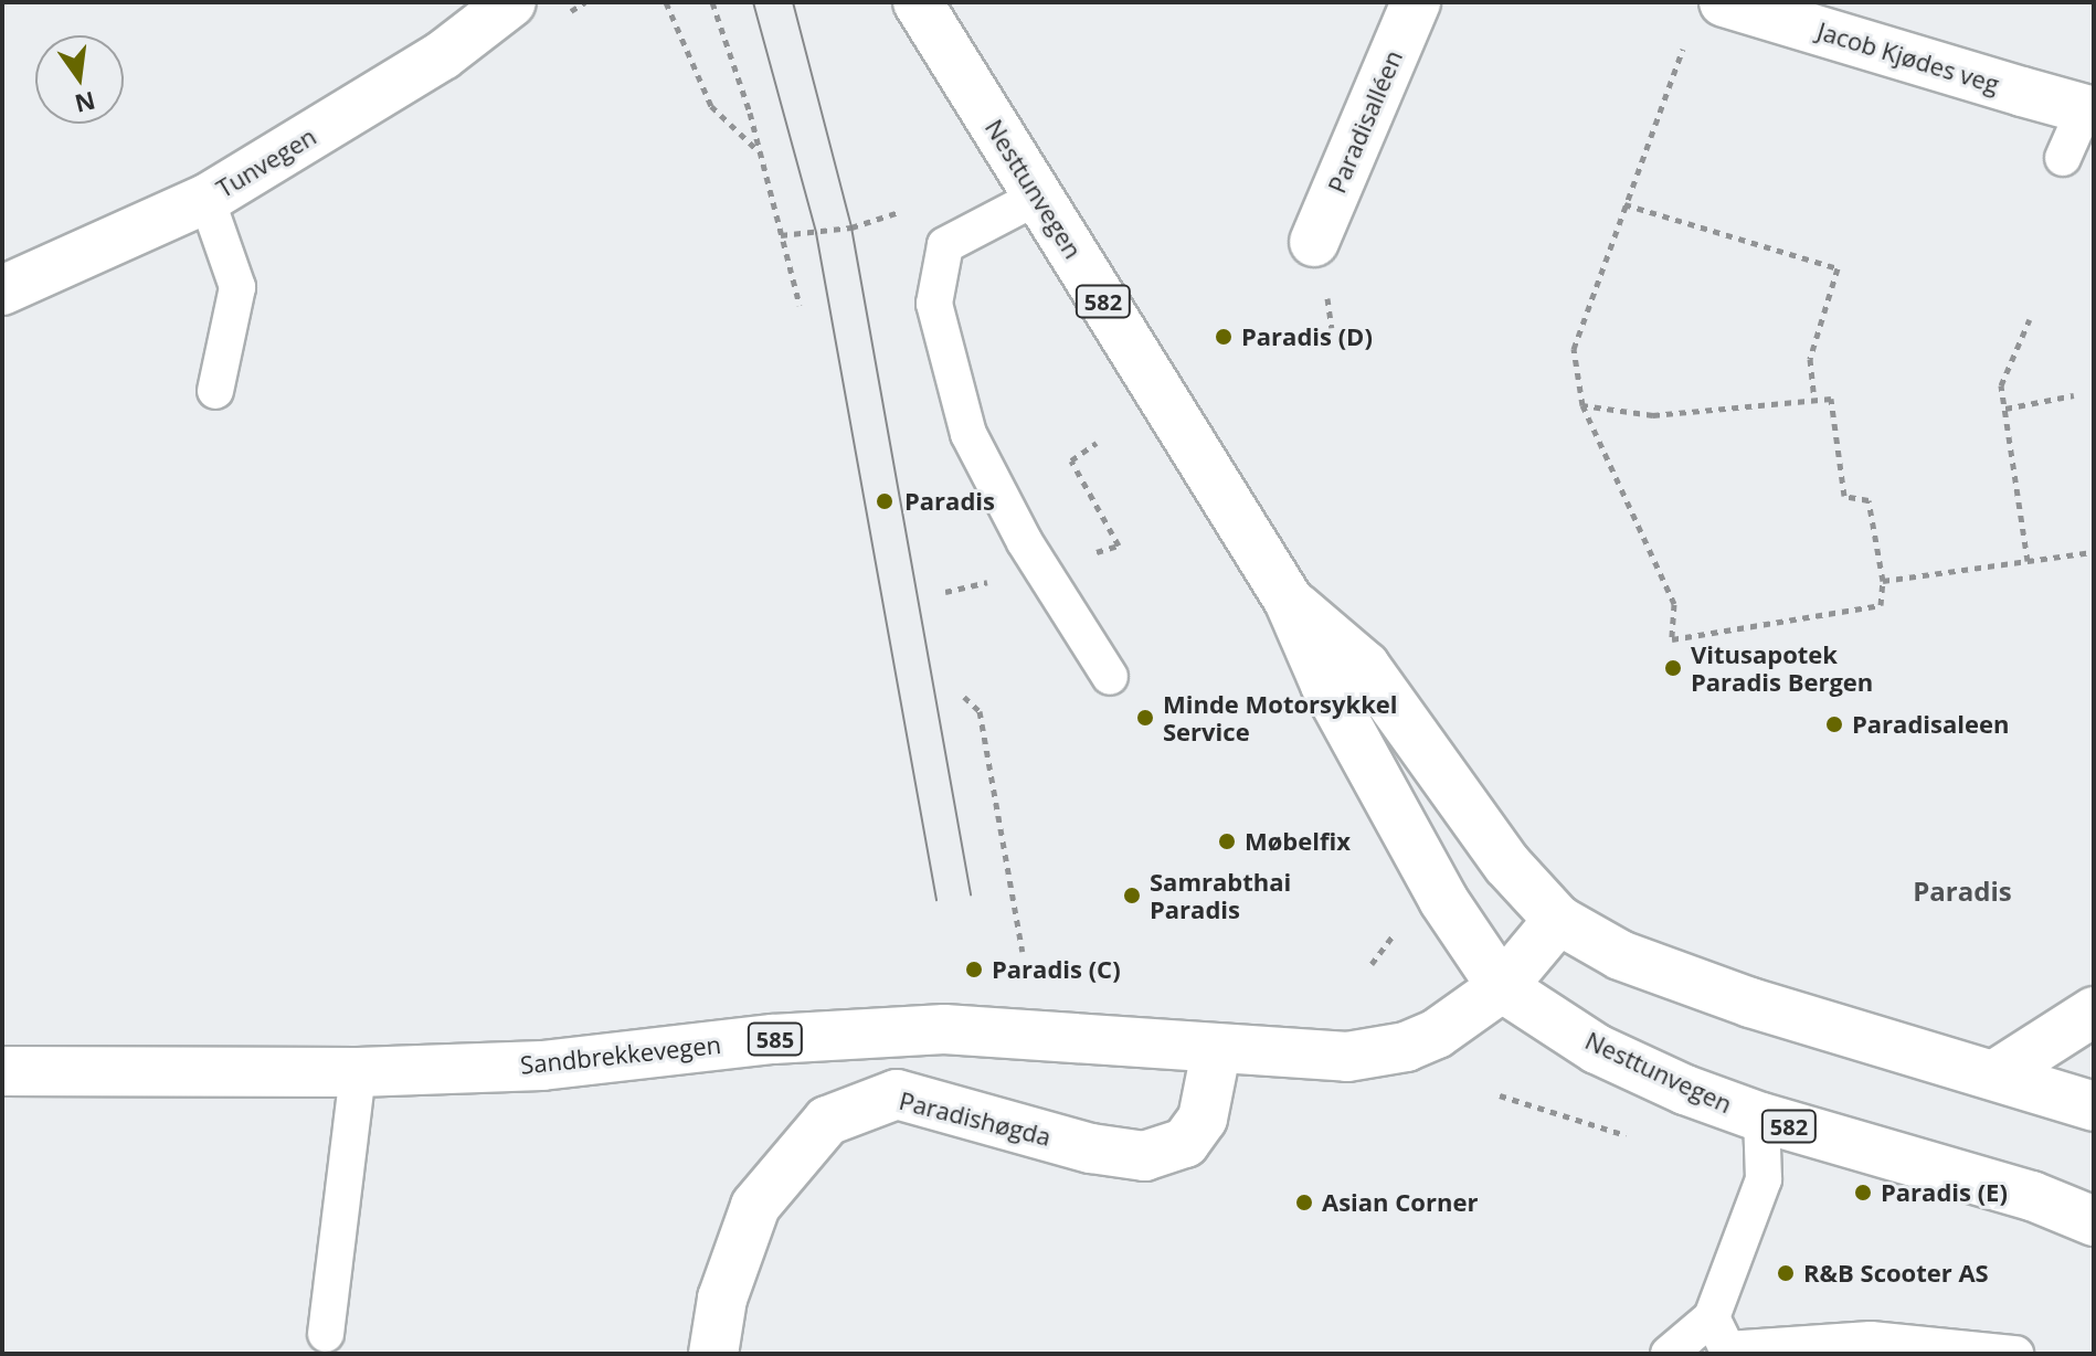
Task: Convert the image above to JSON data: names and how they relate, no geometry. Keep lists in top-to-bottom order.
{
  "streets": {
    "main road": [
      "Jacob Kjødes veg",
      "Paradisalléen",
      "Tunvegen",
      "Nesttunvegen",
      "582",
      "585",
      "Sandbrekkevegen",
      "Paradishøgda"
    ]
  },
  "crossings": [
    ["Nesttunvegen", "Sandbrekkevegen"],
    ["Sandbrekkevegen", "Paradishøgda"]
  ],
  "districts": ["Paradis"],
  "places": [
    "Paradis (D)",
    "Paradis",
    "Vitusapotek Paradis Bergen",
    "Minde Motorsykkel Service",
    "Paradisaleen",
    "Møbelfix",
    "Samrabthai Paradis",
    "Paradis (C)",
    "Paradis (E)",
    "Asian Corner",
    "R&B Scooter AS"
  ],
  "north": "bottom"
}
